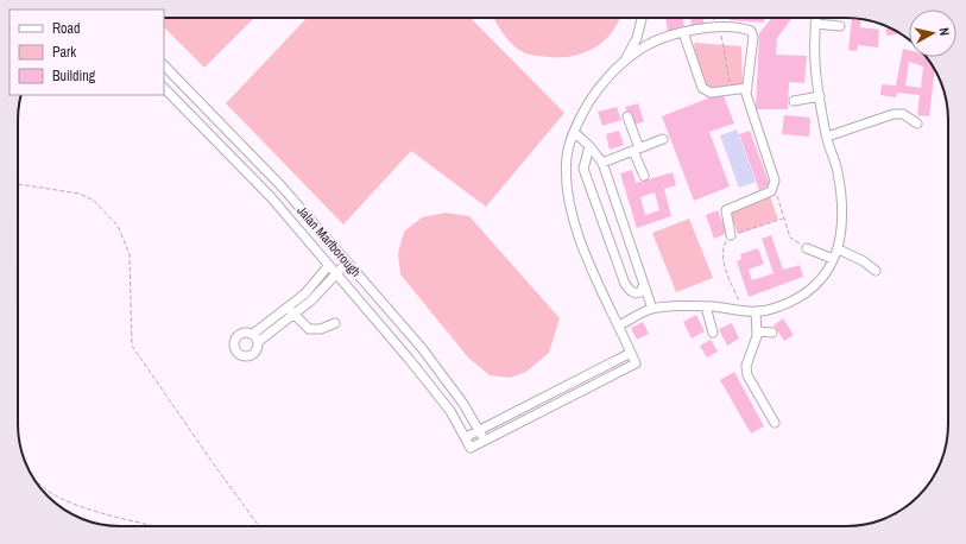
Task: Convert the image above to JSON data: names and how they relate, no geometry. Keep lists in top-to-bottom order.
{
  "streets": {
    "street": ["Jalan Marlborough"]
  },
  "legend": ["Road", "Park", "Building"],
  "north": "right"
}
